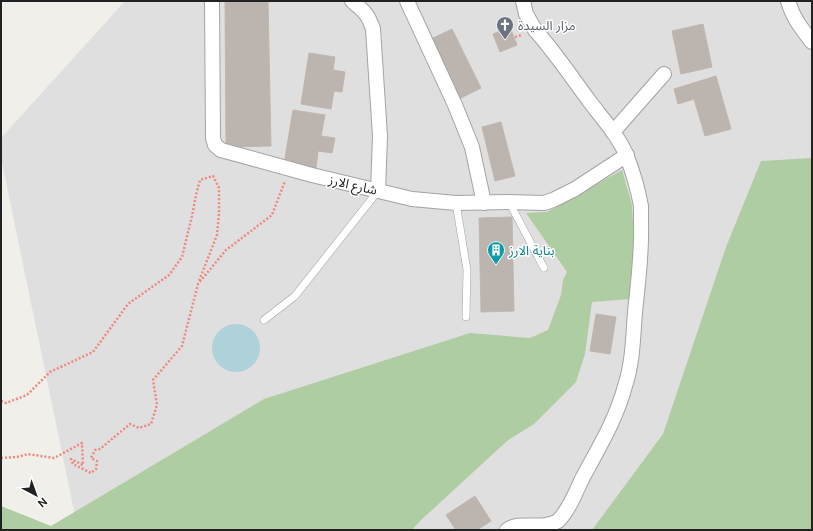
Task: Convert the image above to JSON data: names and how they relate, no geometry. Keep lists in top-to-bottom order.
{
  "streets": {
    "street": ["شارع الارز"]
  },
  "places": {
    "church": ["مزار السيدة"],
    "building": ["بناية الارز"]
  },
  "north": "bottom right"
}
